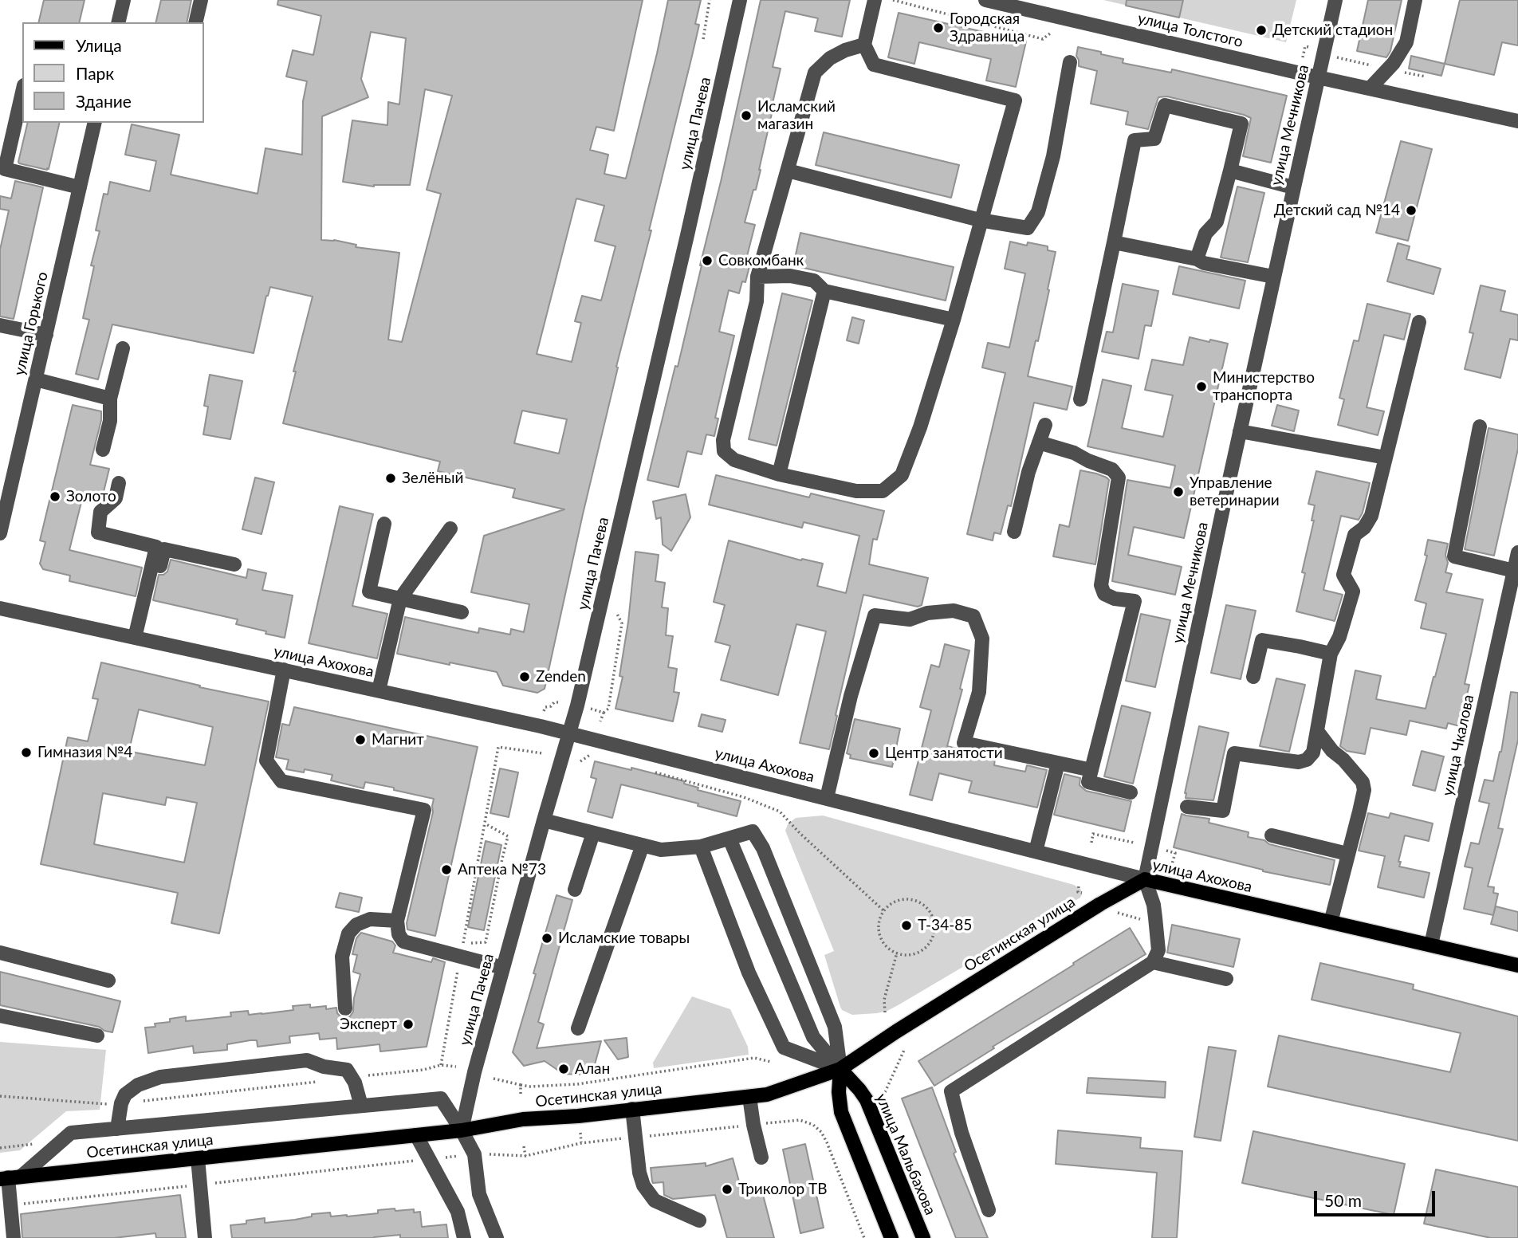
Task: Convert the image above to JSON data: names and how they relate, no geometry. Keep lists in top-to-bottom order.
{
  "streets": {
    "main road": ["улица Ахохова", "Осетинская улица", "улица Мальбахова"],
    "street": [
      "улица Толстого",
      "улица Пачева",
      "улица Мечникова",
      "улица Горького",
      "улица Чкалова"
    ]
  },
  "crossings": [
    ["улица Толстого", "улица Мечникова"],
    ["улица Пачева", "улица Ахохова"],
    ["улица Пачева", "Осетинская улица"],
    ["улица Мечникова", "улица Ахохова"],
    ["улица Мечникова", "Осетинская улица"],
    ["улица Ахохова", "улица Чкалова"],
    ["улица Ахохова", "Осетинская улица"],
    ["Осетинская улица", "улица Мальбахова"]
  ],
  "places": [
    "Городская Здравница",
    "Детский стадион",
    "Исламский магазин",
    "Детский сад №14",
    "Совкомбанк",
    "Министерство транспорта",
    "Зелёный",
    "Управление ветеринарии",
    "Золото",
    "Zenden",
    "Магнит",
    "Гимназия №4",
    "Центр занятости",
    "Аптека №73",
    "Т-34-85",
    "Исламские товары",
    "Эксперт",
    "Алан",
    "Триколор ТВ"
  ],
  "legend": ["Улица", "Парк", "Здание"],
  "scale_bar": "50 m"
}
